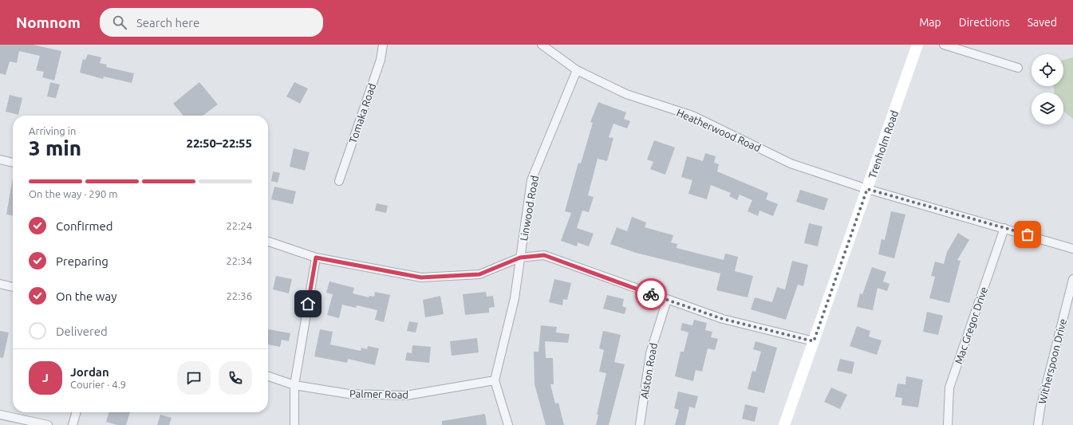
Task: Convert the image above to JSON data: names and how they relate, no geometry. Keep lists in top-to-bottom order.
{
  "streets": {
    "main road": ["Trenholm Road"],
    "street": [
      "Tomaka Road",
      "Heatherwood Road",
      "Linwood Road",
      "Mac Gregor Drive",
      "Witherspoon Drive",
      "Alston Road",
      "Palmer Road"
    ]
  },
  "crossings": [
    ["Heatherwood Road", "Trenholm Road"],
    ["Heatherwood Road", "Linwood Road"],
    ["Heatherwood Road", "Mac Gregor Drive"],
    ["Linwood Road", "Palmer Road"]
  ],
  "page": {
    "header": "Nomnom",
    "search": "Search here",
    "nav": ["Map", "Directions", "Saved"],
    "heading": ["3 min", "Arriving in", "22:50–22:55"],
    "panel": ["Jordan", "Courier · 4.9"],
    "bar": "On the way · 290 m",
    "list": [
      ["Confirmed", "22:24"],
      ["Preparing", "22:34"],
      ["On the way", "22:36"],
      "Delivered"
    ],
    "round": "J"
  }
}
